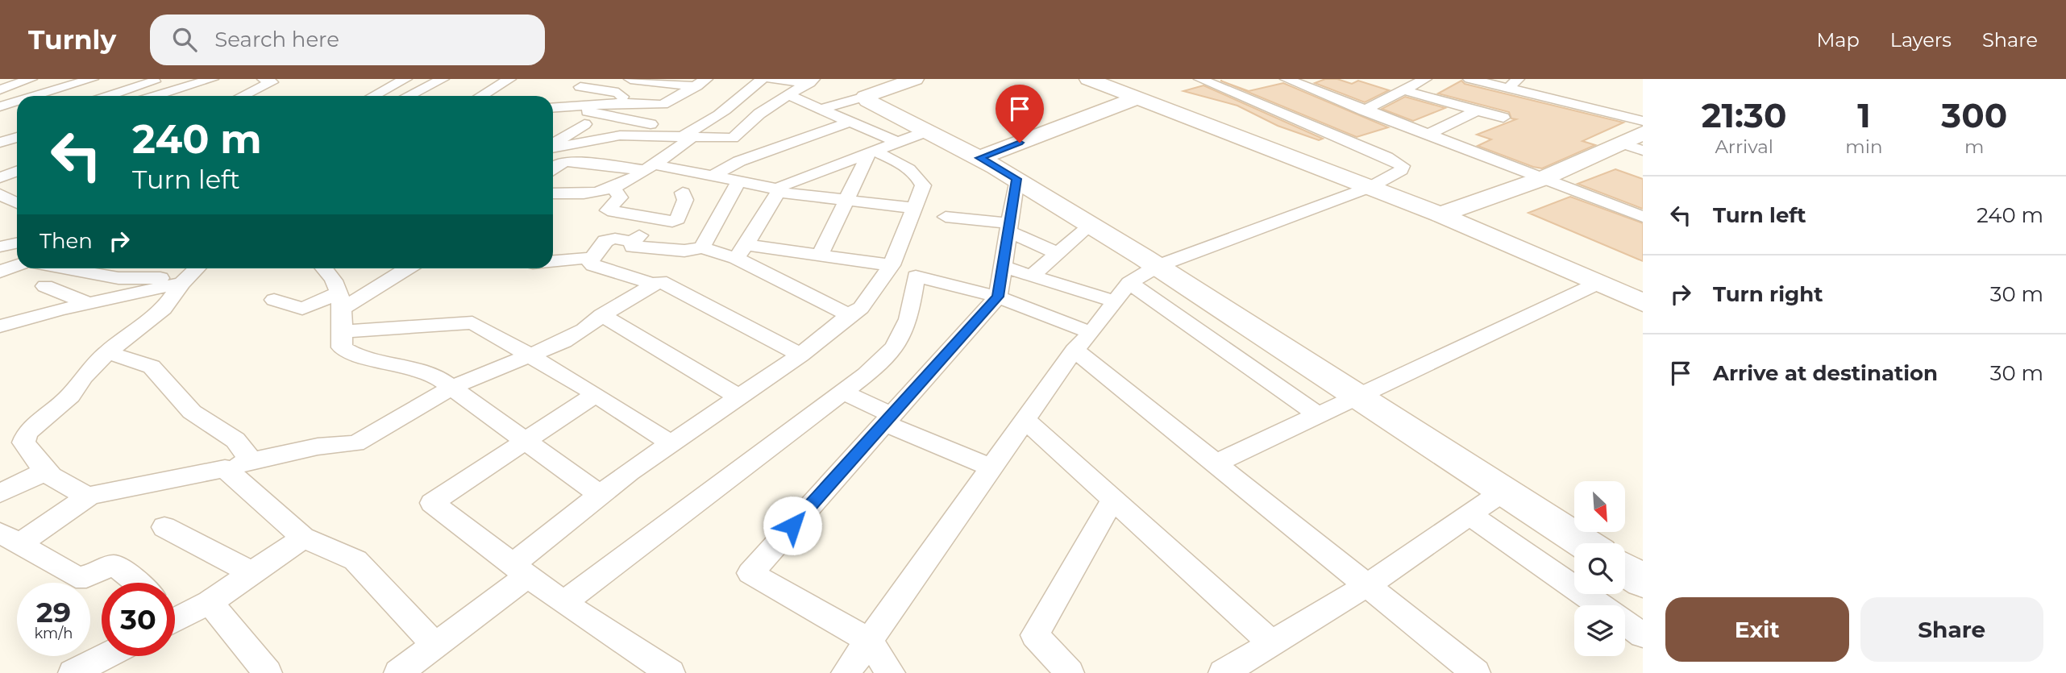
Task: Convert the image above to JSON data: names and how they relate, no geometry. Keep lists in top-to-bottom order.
{
  "north": "bottom right",
  "page": {
    "header": "Turnly",
    "search": "Search here",
    "nav": ["Map", "Layers", "Share"],
    "eta": [
      "21:30",
      "Arrival",
      "1",
      "min",
      "300",
      "m"
    ],
    "turn": ["240 m", "Turn left"],
    "list": [
      {
        "name": "Turn left",
        "value": "240 m"
      },
      {
        "name": "Turn right",
        "value": "30 m"
      },
      {
        "name": "Arrive at destination",
        "value": "30 m"
      }
    ],
    "then": "Then",
    "speed": "29 km/h",
    "limit": "30",
    "buttons": ["Exit", "Share"]
  }
}
